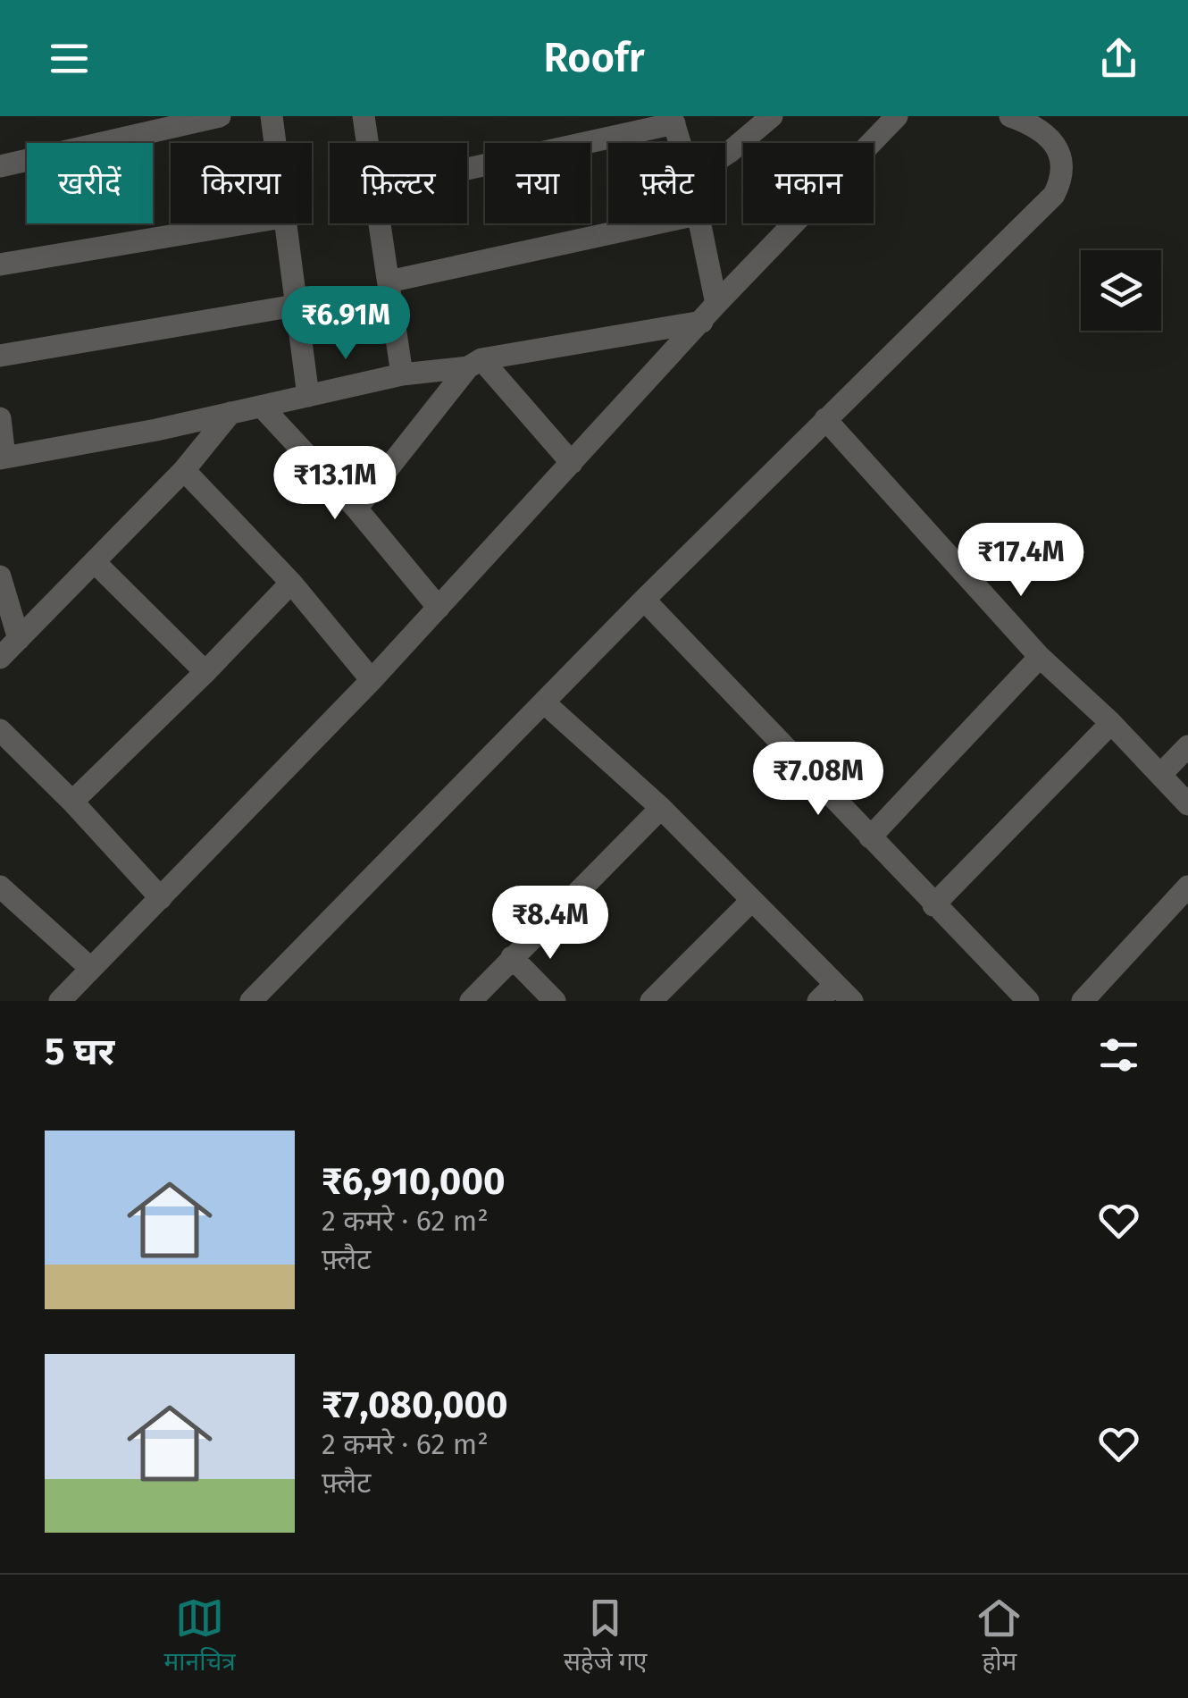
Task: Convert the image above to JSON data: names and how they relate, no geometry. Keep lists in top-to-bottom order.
{
  "page": {
    "header": "Roofr",
    "chip": [
      "खरीदें",
      "किराया",
      "फ़िल्टर",
      "नया",
      "फ़्लैट",
      "मकान"
    ],
    "price": [
      "₹6.91M",
      "₹13.1M",
      "₹17.4M",
      "₹7.08M",
      "₹8.4M"
    ],
    "heading": "5 घर",
    "list": [
      {
        "name": "₹6,910,000",
        "note": "2 कमरे · 62 m² · फ़्लैट"
      },
      {
        "name": "₹7,080,000",
        "note": "2 कमरे · 62 m² · फ़्लैट"
      }
    ],
    "tabs": ["मानचित्र", "सहेजे गए", "होम"]
  }
}
